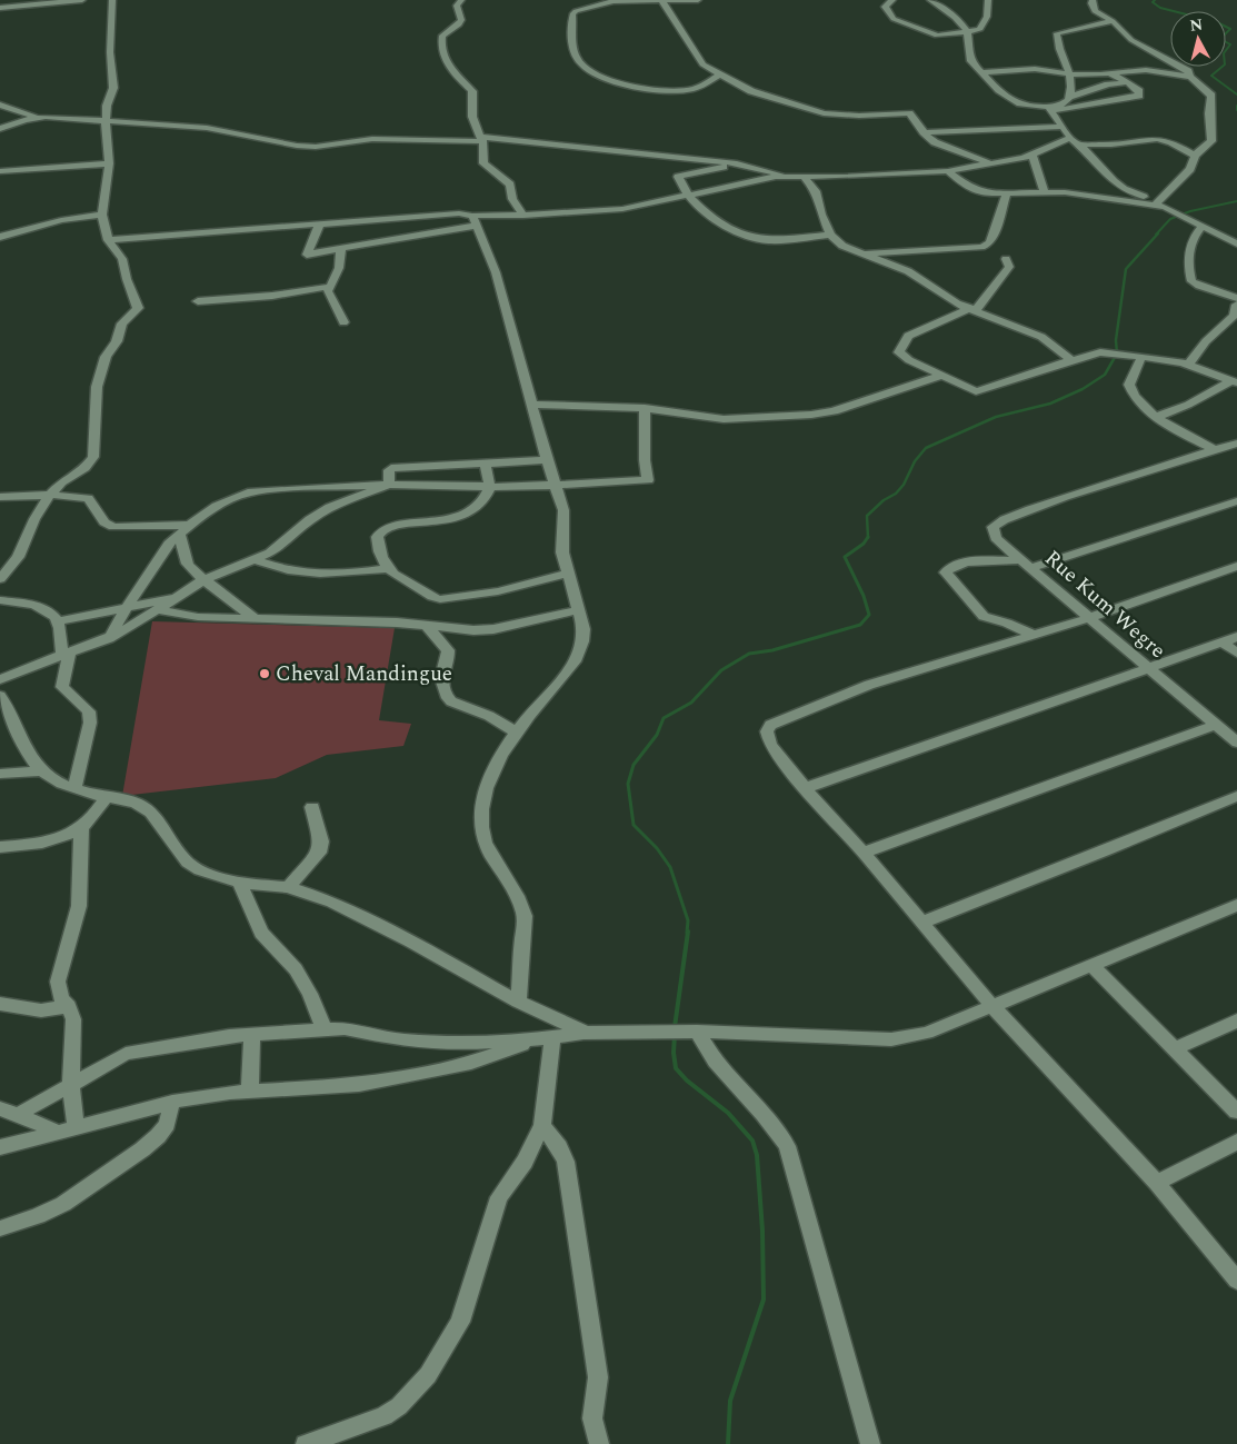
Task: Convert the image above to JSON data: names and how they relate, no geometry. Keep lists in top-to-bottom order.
{
  "streets": {
    "street": ["Rue Kum Wegre"]
  },
  "places": ["Cheval Mandingue"],
  "north": "top"
}
